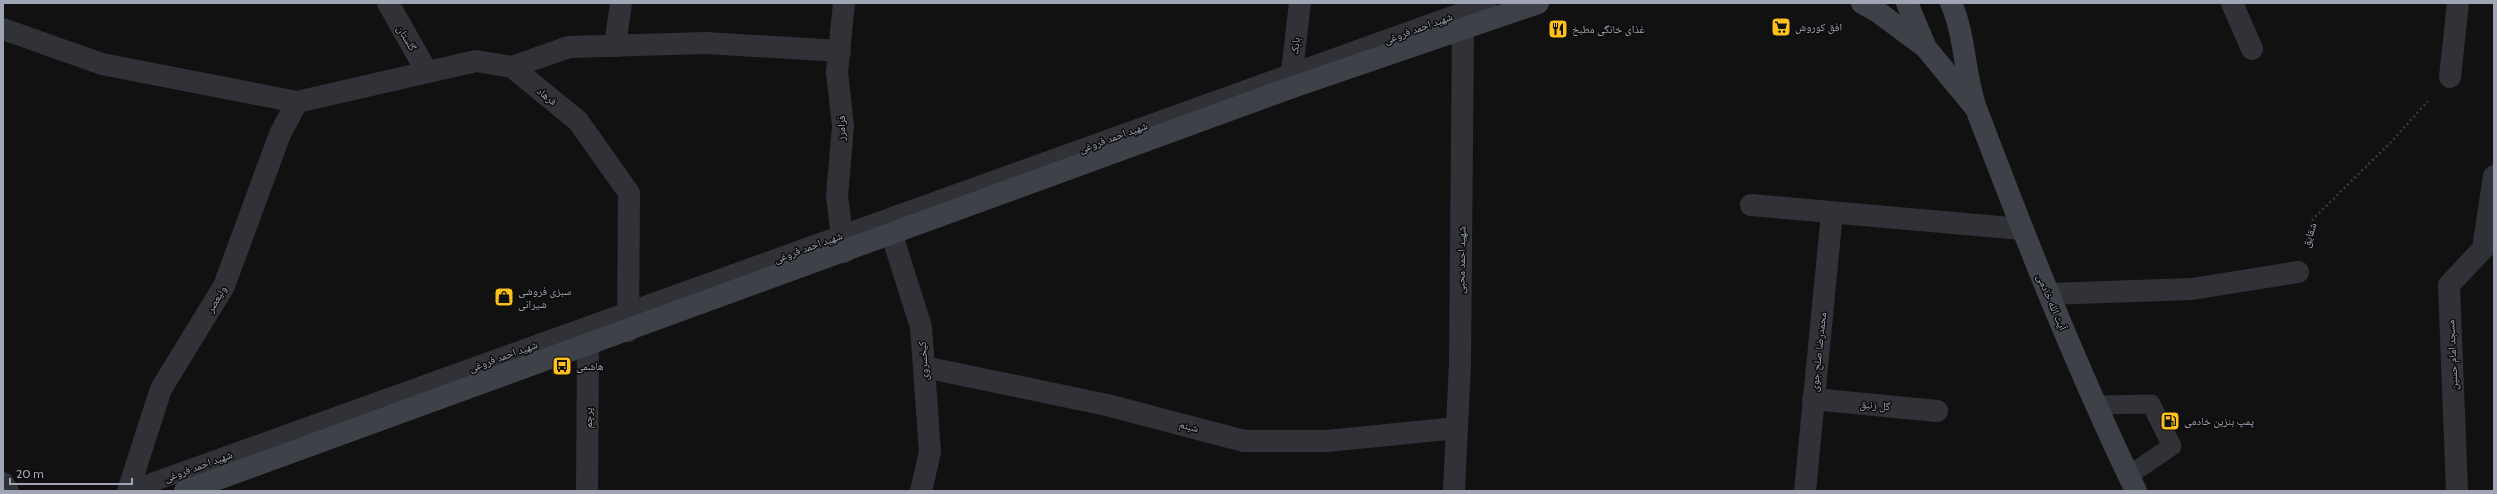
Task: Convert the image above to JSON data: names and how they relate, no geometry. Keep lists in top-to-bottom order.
{
  "streets": {
    "main road": ["شهید احمد فروغی", "آیت الله خادمی"],
    "street": [
      "گلستان",
      "بابک",
      "فرهاد",
      "فرامرز",
      "شهید احمد محبی",
      "ولیعصر",
      "محمدرضا صلح جوی",
      "مسجد امام حسین",
      "کیخسروی",
      "گل زنبق",
      "پرچم",
      "شبنم"
    ],
    "path": ["شقایق"]
  },
  "crossings": [
    ["شهید احمد فروغی", "بابک"],
    ["شهید احمد فروغی", "فرهاد"],
    ["شهید احمد فروغی", "فرامرز"],
    ["شهید احمد فروغی", "شهید احمد محبی"],
    ["شهید احمد فروغی", "ولیعصر"],
    ["شهید احمد فروغی", "کیخسروی"],
    ["شهید احمد فروغی", "پرچم"],
    ["گلستان", "فرهاد"],
    ["فرهاد", "ولیعصر"],
    ["شهید احمد محبی", "شبنم"],
    ["محمدرضا صلح جوی", "گل زنبق"],
    ["کیخسروی", "شبنم"]
  ],
  "places": {
    "supermarket": ["افق کوروش"],
    "restaurant": ["غذای خانگی مطبخ"],
    "shop": ["سبزی فروشی شیرانی"],
    "bus stop": ["هاشمی"],
    "fuel station": ["پمپ بنزین خادمی"]
  },
  "scale_bar": "20 m"
}
